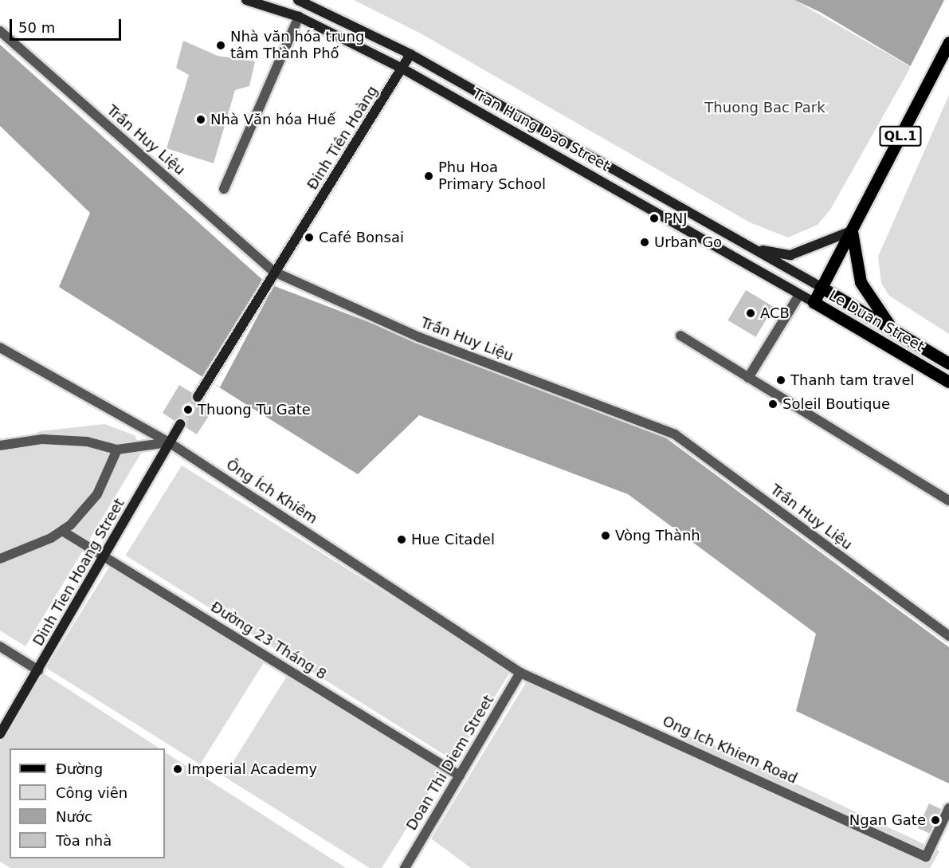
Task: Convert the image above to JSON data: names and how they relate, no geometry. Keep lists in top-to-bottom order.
{
  "streets": {
    "main road": [
      "Tran Hung Dao Street",
      "QL.1",
      "Đinh Tiên Hoàng",
      "Le Duan Street",
      "Dinh Tien Hoang Street"
    ],
    "street": [
      "Trần Huy Liệu",
      "Ông Ích Khiêm",
      "Đường 23 Tháng 8",
      "Ong Ich Khiem Road",
      "Doan Thi Diem Street"
    ]
  },
  "crossings": [
    ["Tran Hung Dao Street", "QL.1"],
    ["Tran Hung Dao Street", "Đinh Tiên Hoàng"],
    ["Tran Hung Dao Street", "Le Duan Street"],
    ["QL.1", "Le Duan Street"],
    ["Đinh Tiên Hoàng", "Trần Huy Liệu"],
    ["Ông Ích Khiêm", "Dinh Tien Hoang Street"],
    ["Ông Ích Khiêm", "Ong Ich Khiem Road"],
    ["Ông Ích Khiêm", "Doan Thi Diem Street"],
    ["Dinh Tien Hoang Street", "Đường 23 Tháng 8"],
    ["Đường 23 Tháng 8", "Doan Thi Diem Street"],
    ["Ong Ich Khiem Road", "Doan Thi Diem Street"]
  ],
  "parks": ["Thuong Bac Park"],
  "places": [
    "Nhà văn hóa trung tâm Thành Phố",
    "Nhà Văn hóa Huế",
    "Phu Hoa Primary School",
    "PNJ",
    "Café Bonsai",
    "Urban Go",
    "ACB",
    "Thanh tam travel",
    "Soleil Boutique",
    "Thuong Tu Gate",
    "Vòng Thành",
    "Hue Citadel",
    "Imperial Academy",
    "Ngan Gate"
  ],
  "legend": [
    "Đường",
    "Công viên",
    "Nước",
    "Tòa nhà"
  ],
  "scale_bar": "50 m"
}
